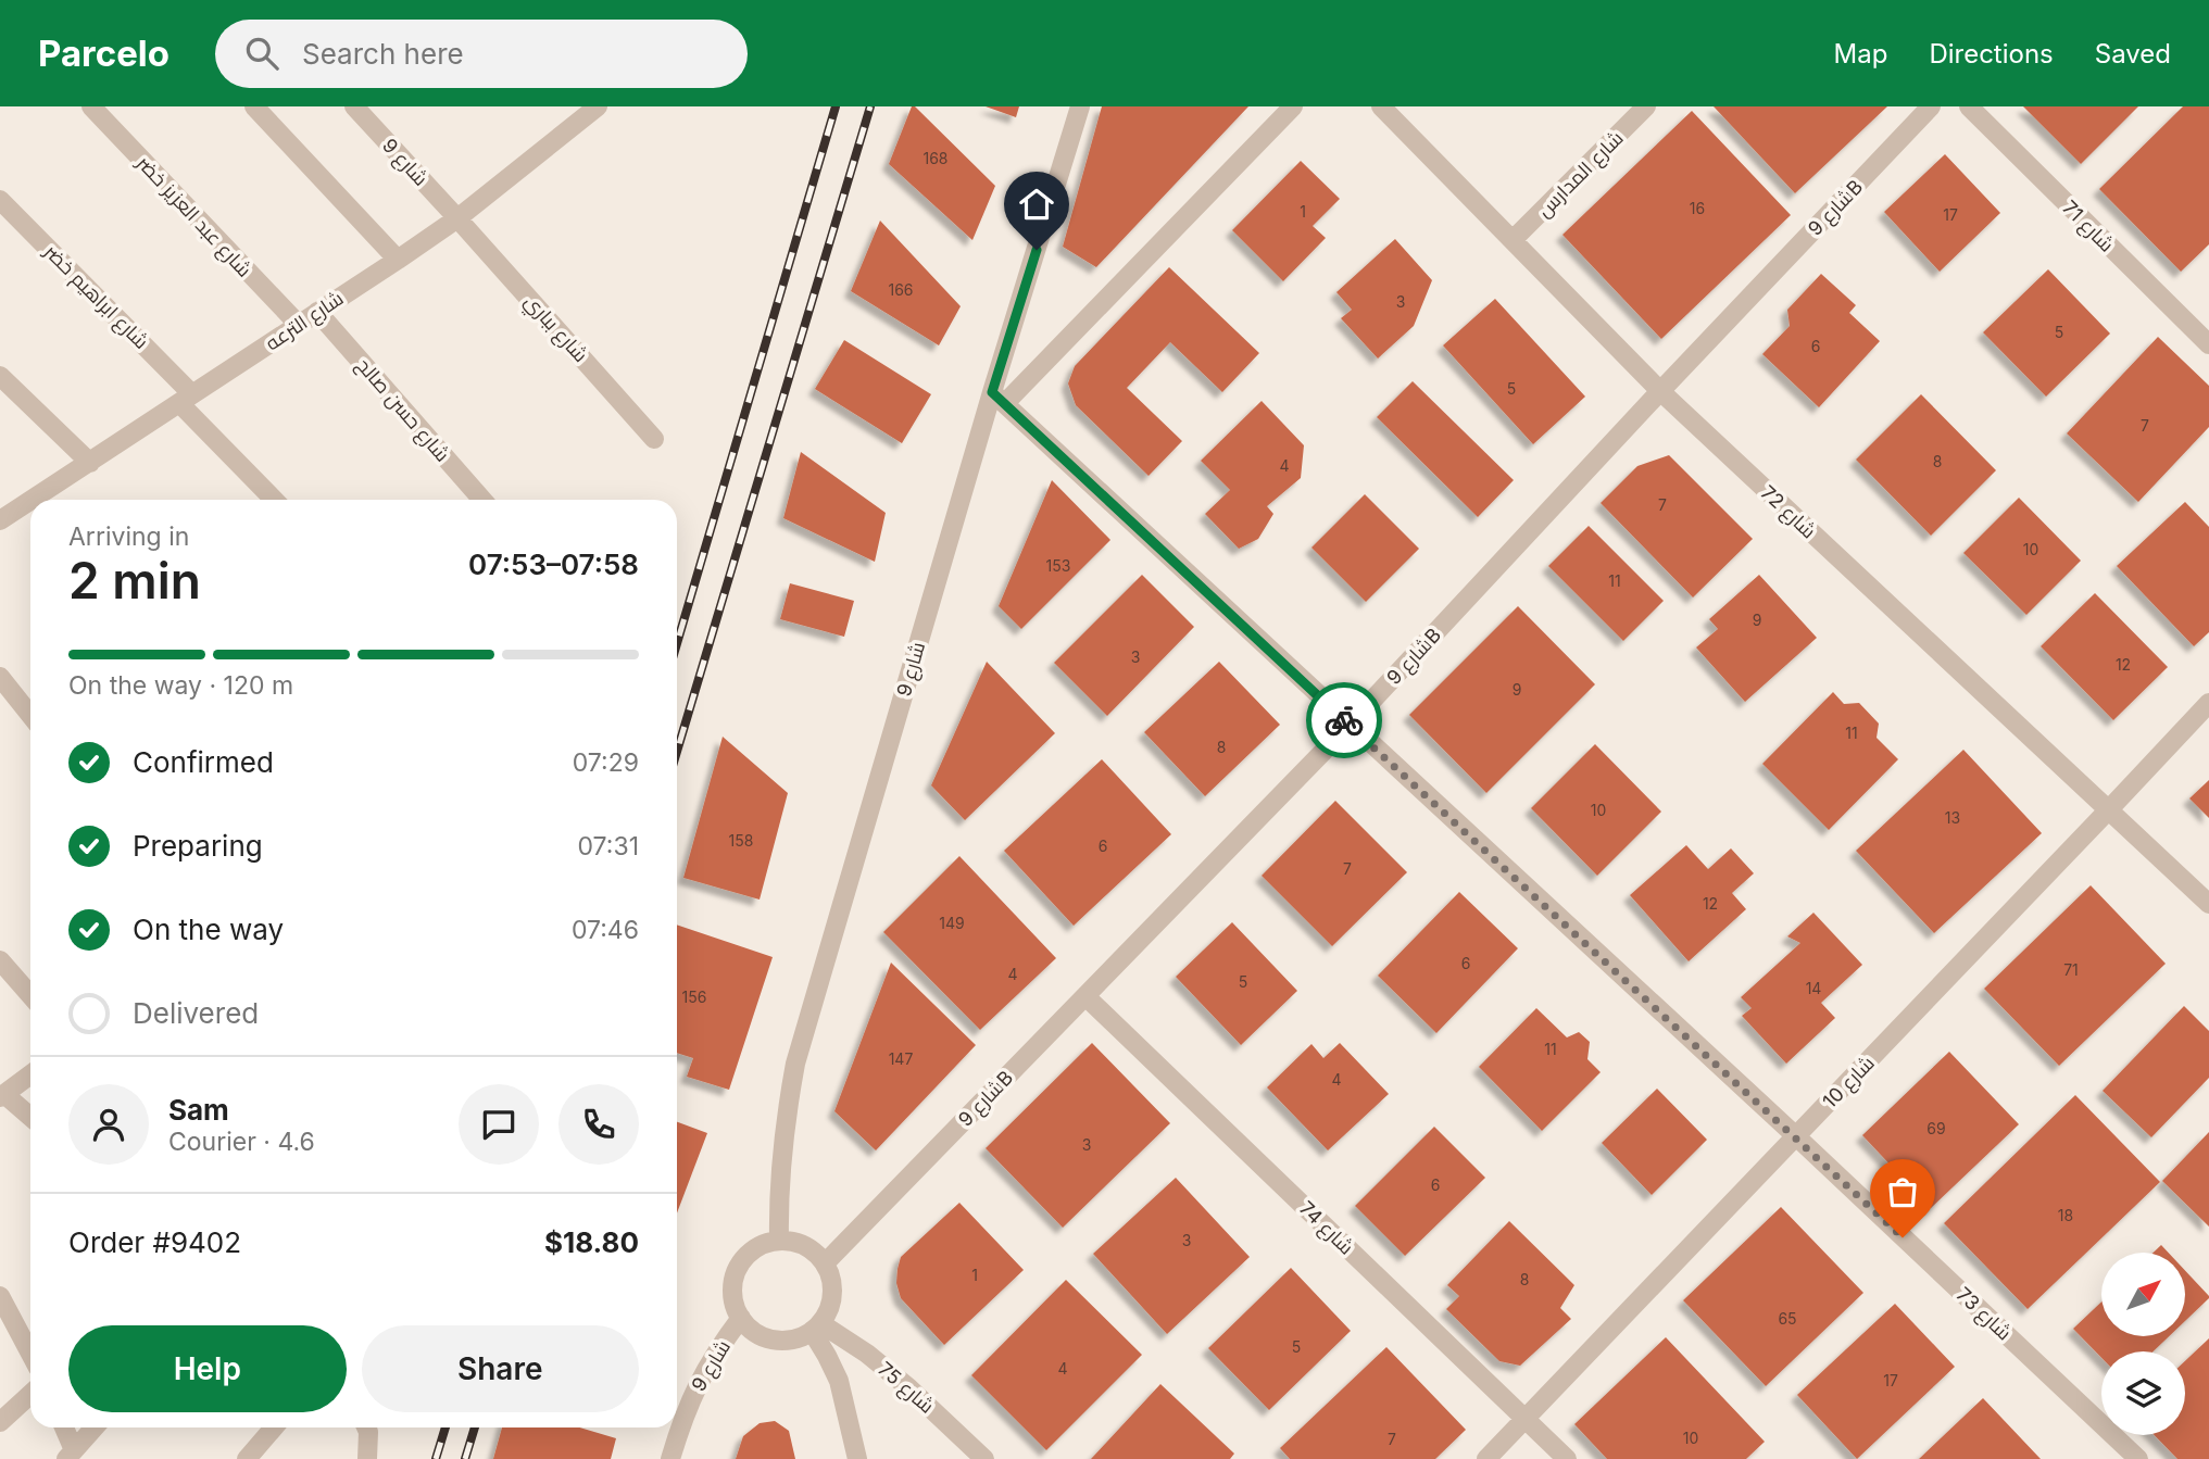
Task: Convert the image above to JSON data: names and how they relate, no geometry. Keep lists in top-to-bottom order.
{
  "streets": {
    "street": [
      "شارع 9",
      "شارع المدارس",
      "شارع 9B",
      "شارع عبد العزيز خضر",
      "شارع 71",
      "شارع ابراهيم خضر",
      "شارع الترعه",
      "شارع بباري",
      "شارع حسن صالح",
      "شارع 72",
      "شارع 10",
      "شارع 74",
      "شارع 73",
      "شارع 75"
    ]
  },
  "crossings": [
    ["شارع 9", "شارع 9B"],
    ["شارع 9", "شارع الترعه"],
    ["شارع 9", "شارع بباري"],
    ["شارع 9", "شارع 73"],
    ["شارع 9", "شارع 75"],
    ["شارع المدارس", "شارع 72"],
    ["شارع 9B", "شارع 72"],
    ["شارع 9B", "شارع 74"],
    ["شارع 9B", "شارع 73"],
    ["شارع 9B", "شارع 75"],
    ["شارع عبد العزيز خضر", "شارع الترعه"],
    ["شارع ابراهيم خضر", "شارع الترعه"],
    ["شارع الترعه", "شارع بباري"],
    ["شارع الترعه", "شارع حسن صالح"],
    ["شارع 72", "شارع 10"],
    ["شارع 10", "شارع 74"],
    ["شارع 10", "شارع 73"]
  ],
  "house_numbers": [
    "168",
    "16",
    "1",
    "17",
    "166",
    "3",
    "5",
    "6",
    "5",
    "7",
    "8",
    "4",
    "7",
    "10",
    "153",
    "11",
    "9",
    "3",
    "12",
    "9",
    "11",
    "8",
    "10",
    "13",
    "158",
    "6",
    "7",
    "12",
    "149",
    "6",
    "71",
    "4",
    "5",
    "14",
    "156",
    "11",
    "147",
    "4",
    "69",
    "3",
    "6",
    "18",
    "3",
    "1",
    "8",
    "65",
    "5",
    "4",
    "17",
    "10",
    "7"
  ],
  "north": "top right",
  "page": {
    "header": "Parcelo",
    "search": "Search here",
    "nav": ["Map", "Directions", "Saved"],
    "heading": ["2 min", "Arriving in", "07:53–07:58"],
    "panel": [
      "Sam",
      "Courier · 4.6",
      "Order #9402",
      "$18.80"
    ],
    "bar": "On the way · 120 m",
    "list": [
      ["Confirmed", "07:29"],
      ["Preparing", "07:31"],
      ["On the way", "07:46"],
      "Delivered"
    ],
    "buttons": ["Help", "Share"]
  }
}
